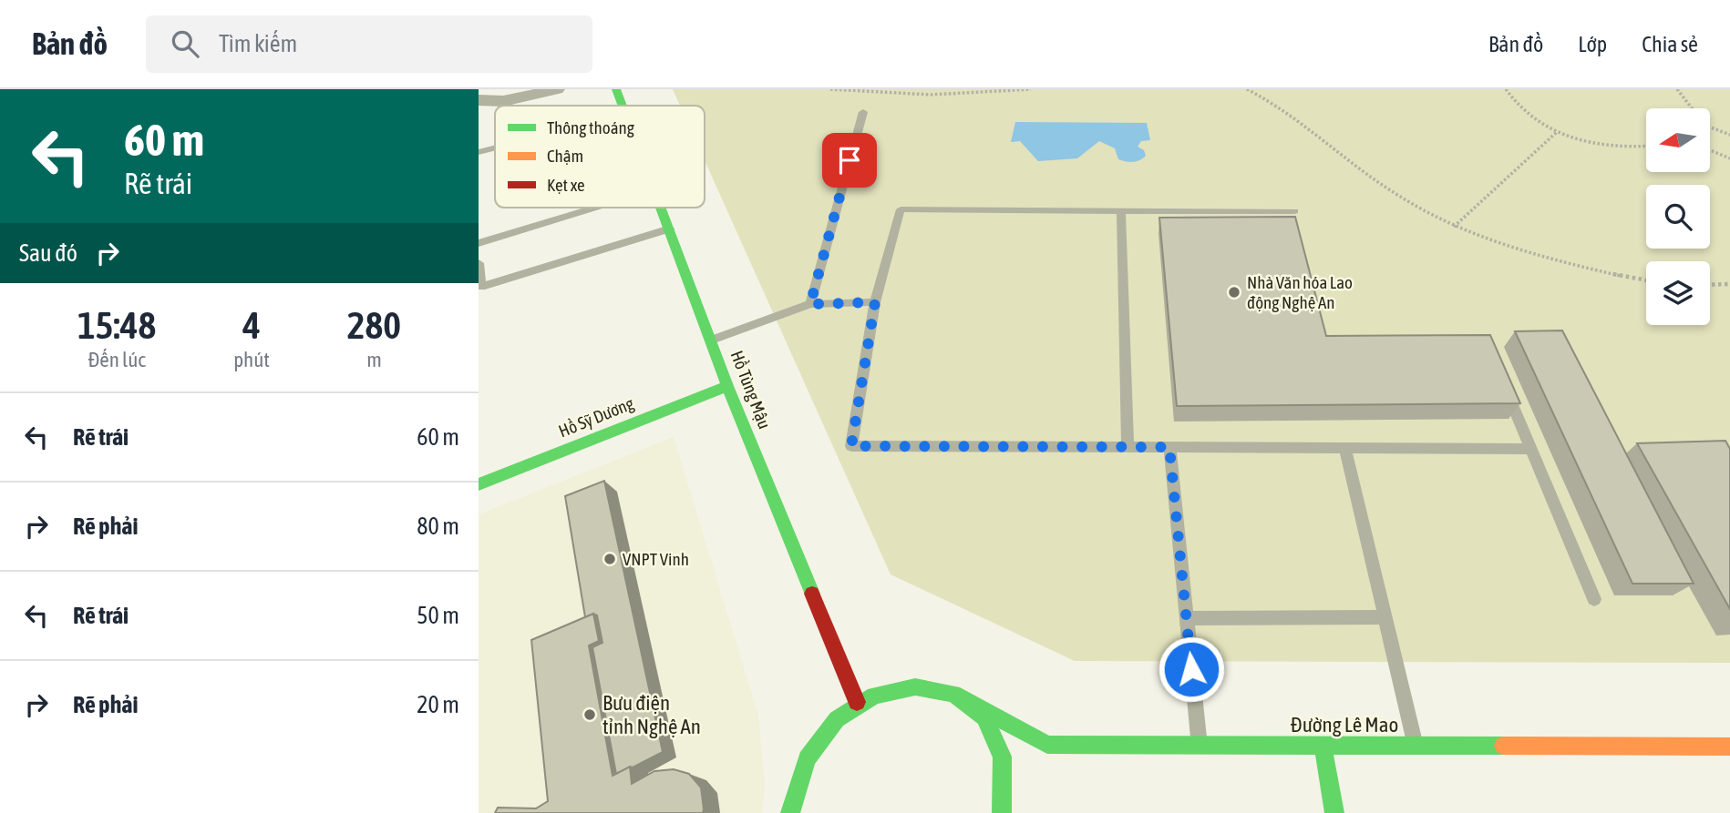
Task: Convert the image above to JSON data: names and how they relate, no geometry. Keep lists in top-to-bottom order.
{
  "streets": {
    "main road": ["Hồ Tùng Mậu", "Hồ Sỹ Dương", "Đường Lê Mao"]
  },
  "crossings": [
    ["Hồ Tùng Mậu", "Hồ Sỹ Dương"],
    ["Hồ Tùng Mậu", "Đường Lê Mao"]
  ],
  "places": ["Nhà Văn hóa Lao động Nghệ An", "VNPT Vinh", "Bưu điện tỉnh Nghệ An"],
  "legend": ["Thông thoáng", "Chậm", "Kẹt xe"],
  "north": "left",
  "page": {
    "header": "Bản đồ",
    "search": "Tìm kiếm",
    "nav": ["Bản đồ", "Lớp", "Chia sẻ"],
    "turn": ["60 m", "Rẽ trái"],
    "then": "Sau đó",
    "eta": [
      "15:48",
      "Đến lúc",
      "4",
      "phút",
      "280",
      "m"
    ],
    "list": [
      {
        "name": "Rẽ trái",
        "value": "60 m"
      },
      {
        "name": "Rẽ phải",
        "value": "80 m"
      },
      {
        "name": "Rẽ trái",
        "value": "50 m"
      },
      {
        "name": "Rẽ phải",
        "value": "20 m"
      }
    ]
  }
}
